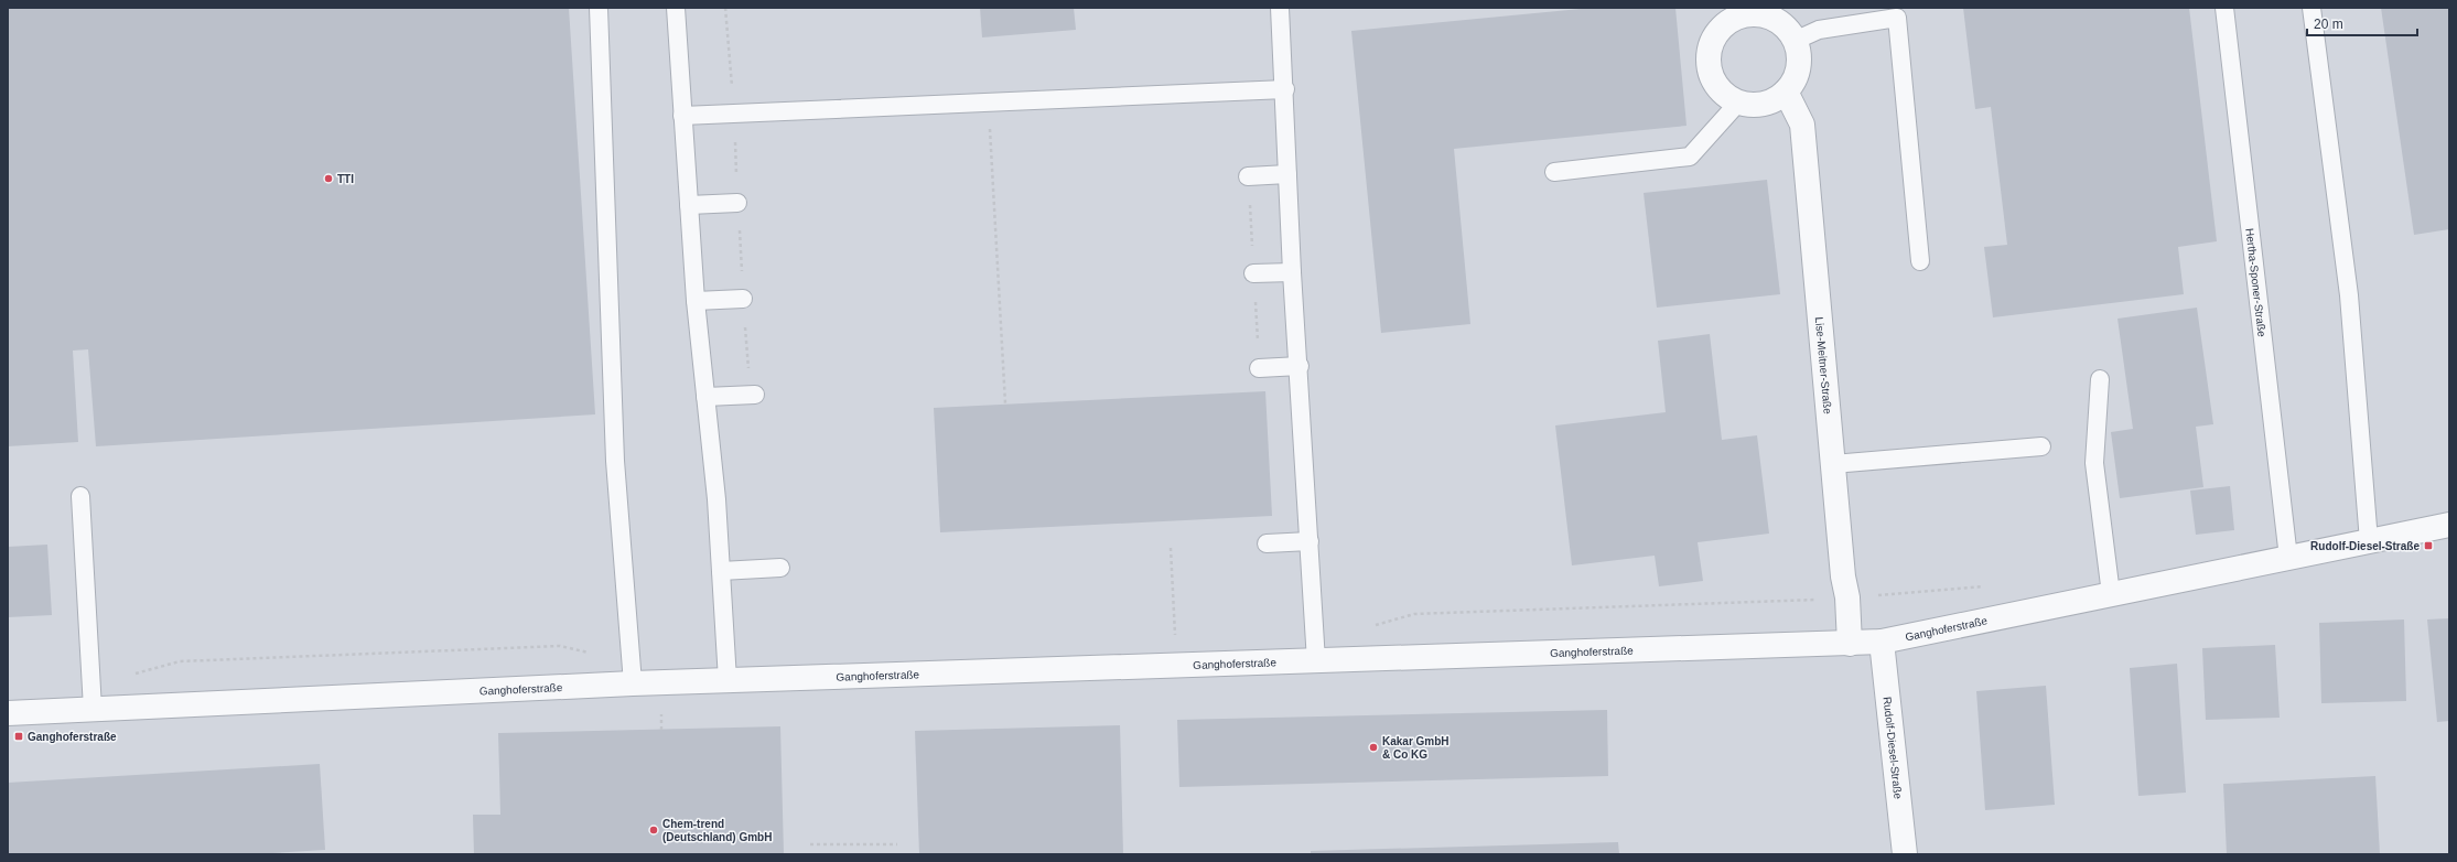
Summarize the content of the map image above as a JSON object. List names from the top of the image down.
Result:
{
  "streets": {
    "street": ["Lise-Meitner-Straße", "Ganghoferstraße", "Rudolf-Diesel-Straße"],
    "lane": ["Hertha-Sponer-Straße"]
  },
  "crossings": [
    ["Hertha-Sponer-Straße", "Ganghoferstraße"],
    ["Lise-Meitner-Straße", "Ganghoferstraße"],
    ["Ganghoferstraße", "Rudolf-Diesel-Straße"]
  ],
  "places": {
    "other": ["TTI", "Kakar GmbH & Co KG", "Chem-trend (Deutschland) GmbH"],
    "transit": ["Rudolf-Diesel-Straße", "Ganghoferstraße"]
  },
  "scale_bar": "20 m"
}
